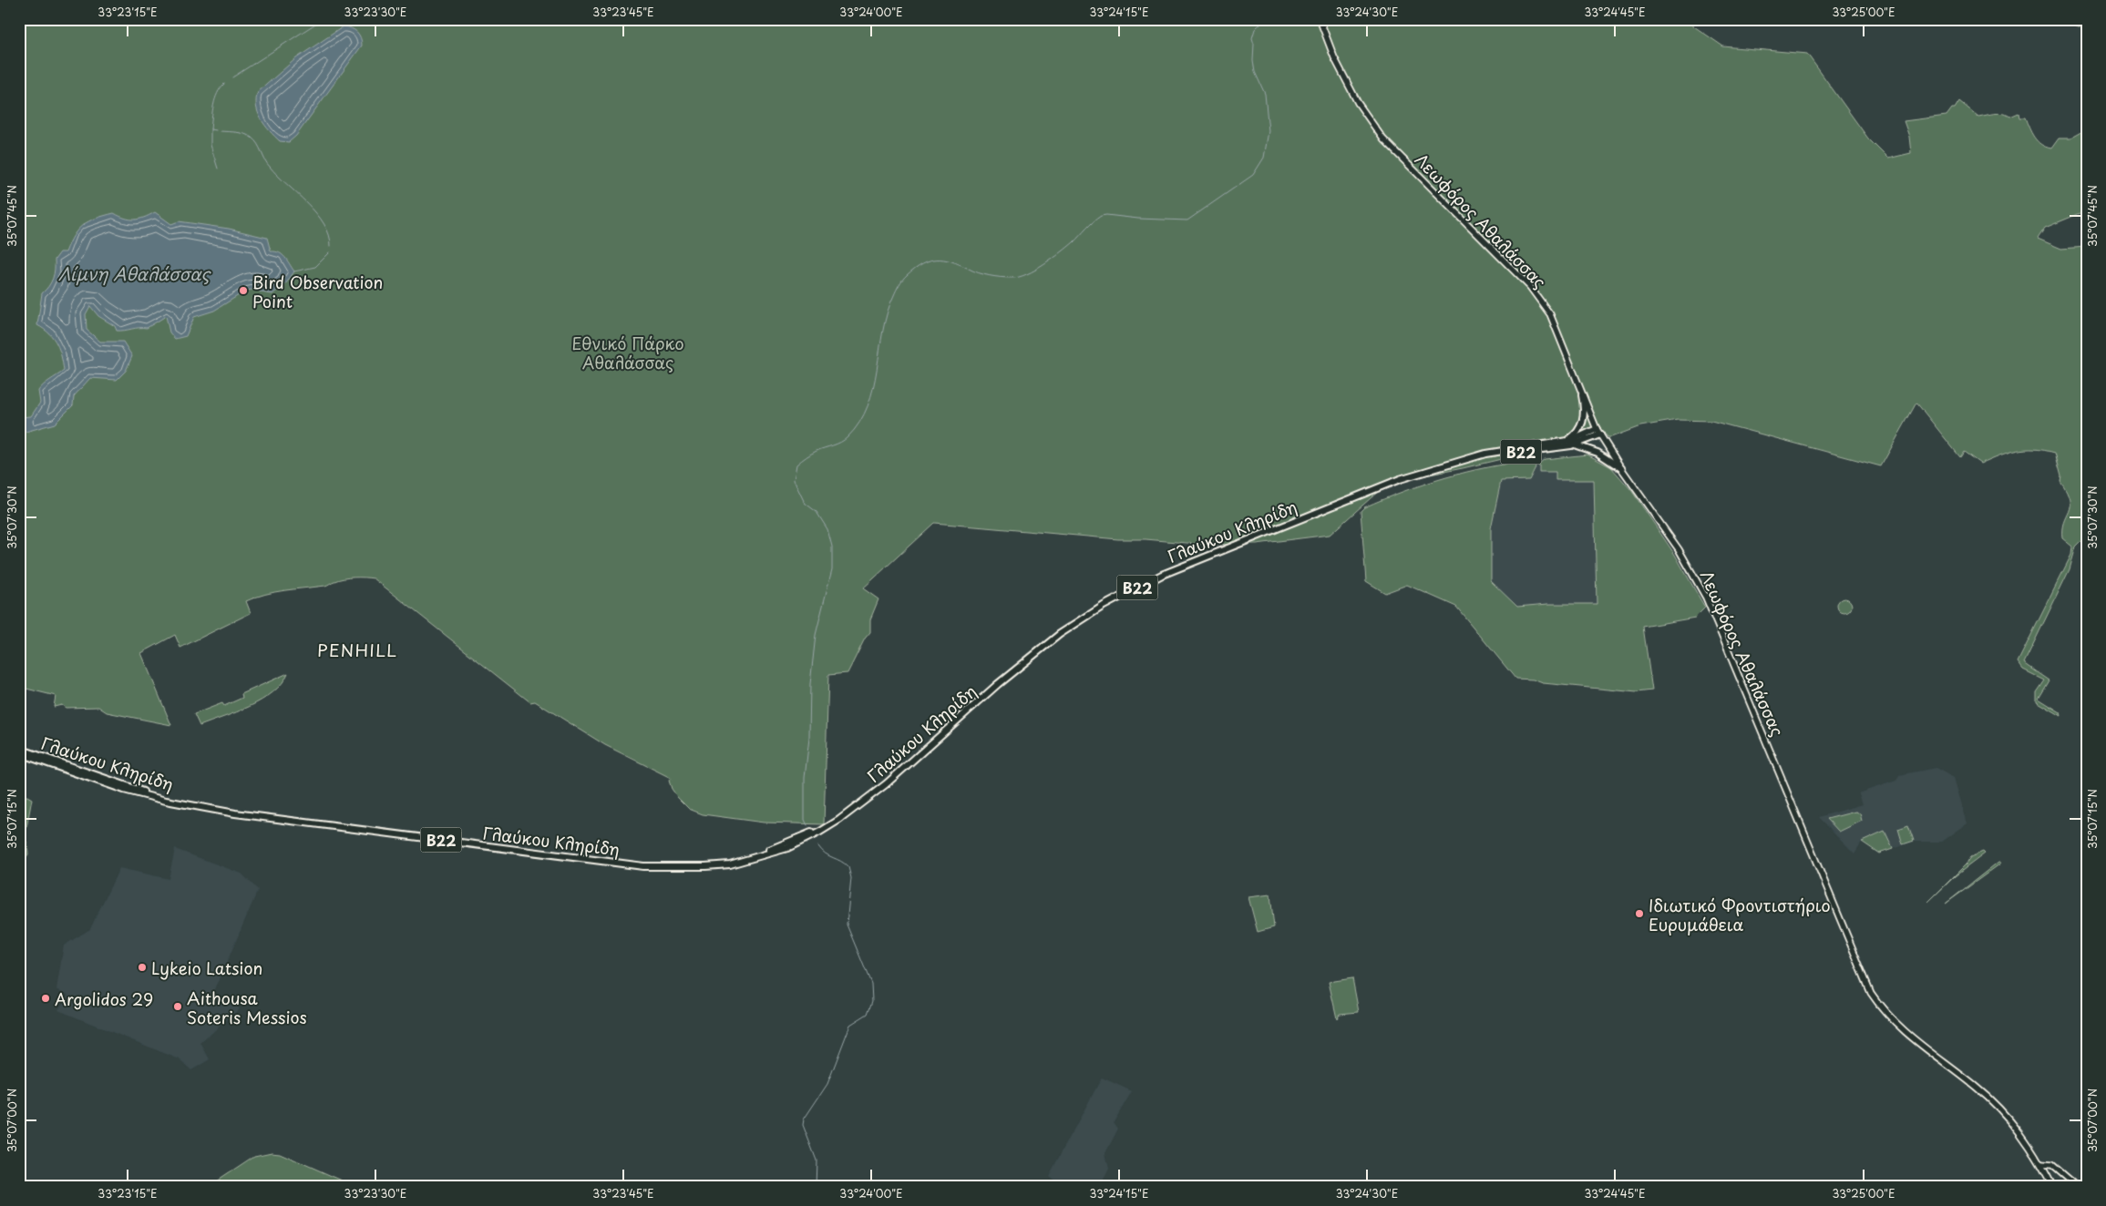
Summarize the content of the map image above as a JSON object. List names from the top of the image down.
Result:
{
  "streets": {
    "main road": ["Λεωφόρος Αθαλάσσας", "B22", "Γλαύκου Κληρίδη"]
  },
  "crossings": [
    ["Λεωφόρος Αθαλάσσας", "Γλαύκου Κληρίδη"]
  ],
  "districts": ["PENHILL"],
  "water": ["Λίμνη Αθαλάσσας"],
  "parks": ["Εθνικό Πάρκο Αθαλάσσας"],
  "places": [
    "Bird Observation Point",
    "Ιδιωτικό Φροντιστήριο Ευρυμάθεια",
    "Lykeio Latsion",
    "Argolidos 29",
    "Aithousa Soteris Messios"
  ],
  "coordinates": [
    "33°23'15\"E",
    "33°23'30\"E",
    "33°23'45\"E",
    "33°24'00\"E",
    "33°24'15\"E",
    "33°24'30\"E",
    "33°24'45\"E",
    "33°25'00\"E",
    "35°07'45\"N",
    "35°07'30\"N",
    "35°07'15\"N",
    "35°07'00\"N"
  ]
}
